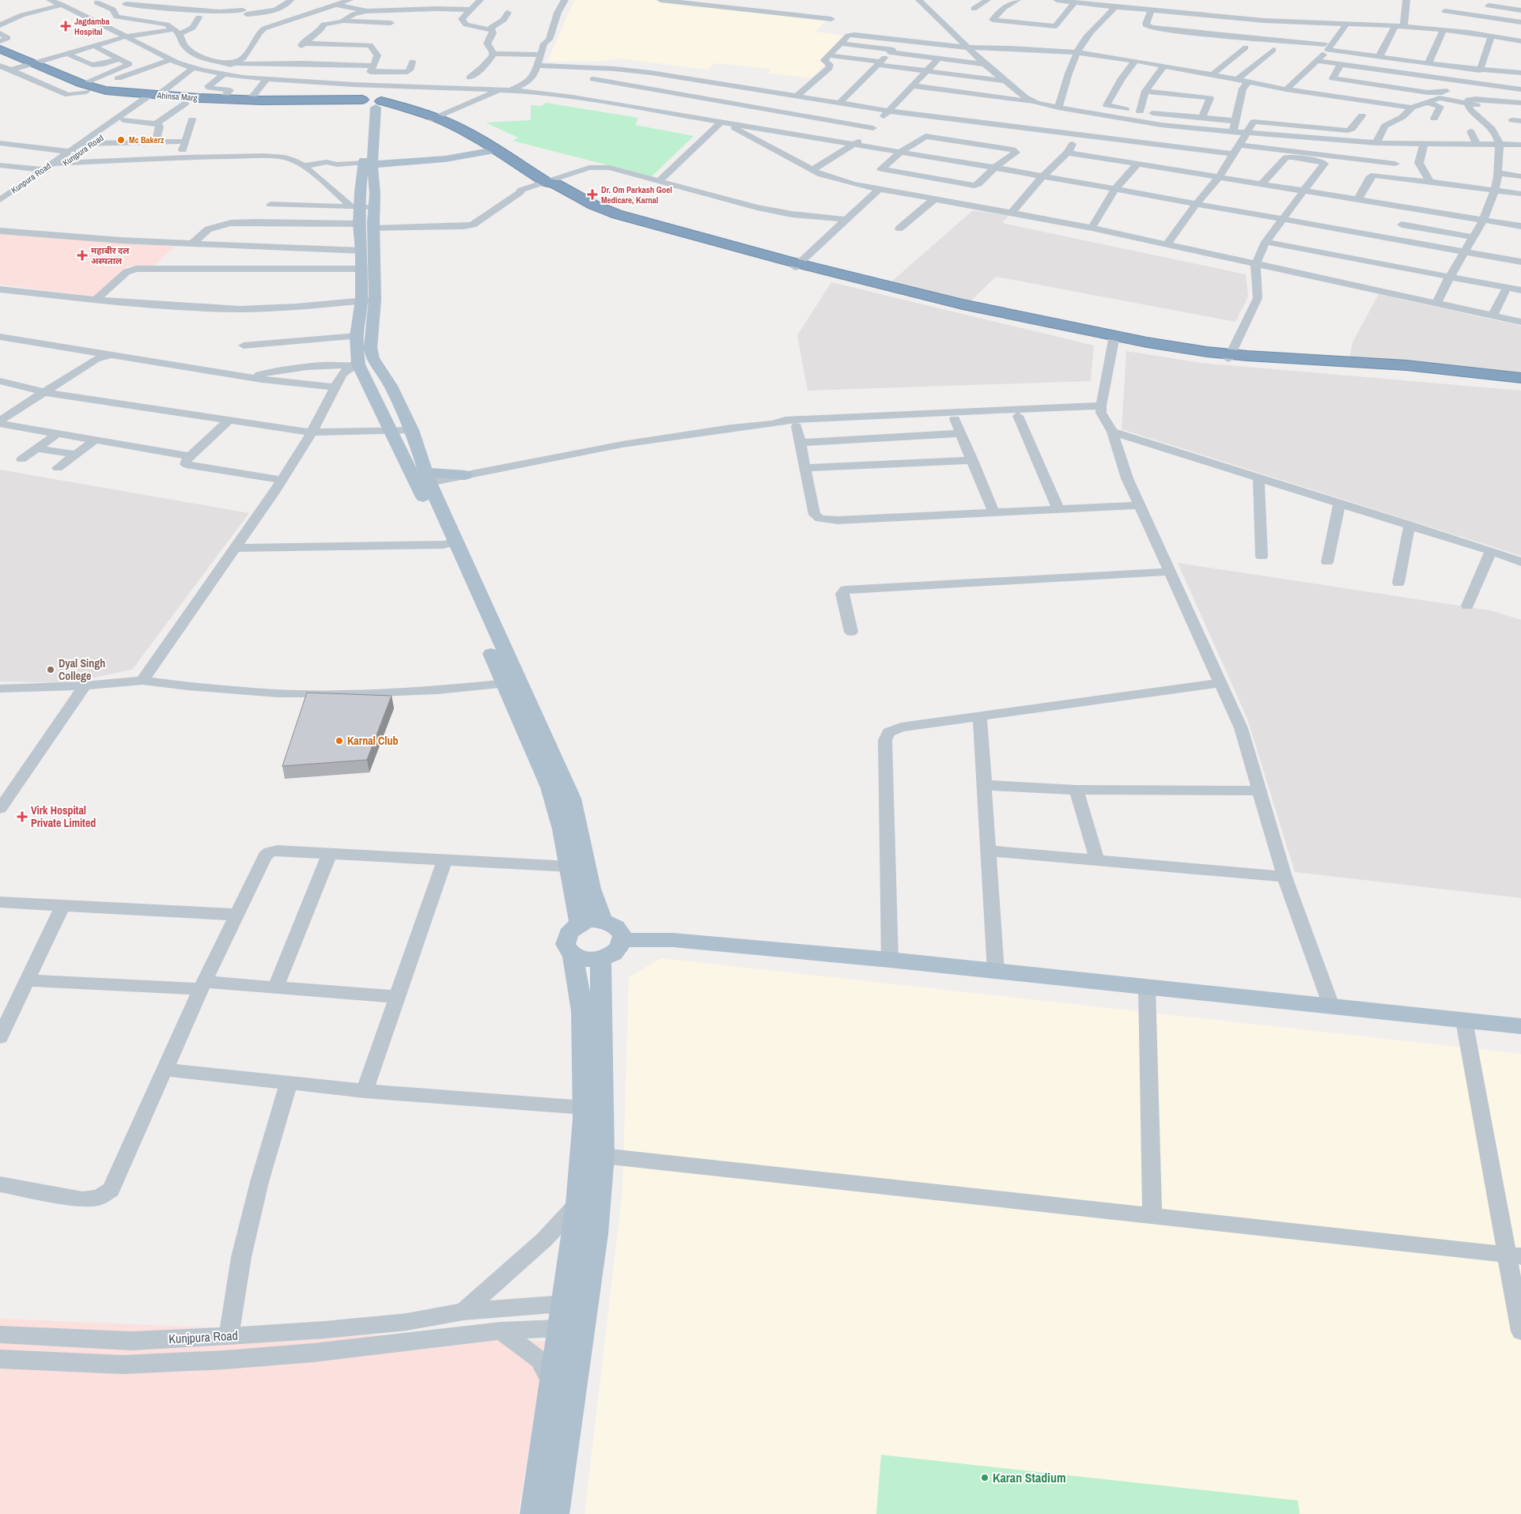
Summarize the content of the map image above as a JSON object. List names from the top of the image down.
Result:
{
  "streets": {
    "highway": ["Ahinsa Marg"],
    "street": ["Kunjpura Road", "Kunpura Road"]
  },
  "crossings": [
    ["Ahinsa Marg", "Kunjpura Road"],
    ["Kunjpura Road", "Kunpura Road"]
  ],
  "places": {
    "health": [
      "Jagdamba Hospital",
      "Dr. Om Parkash Goel Medicare, Karnal",
      "महाबीर दल अस्पताल",
      "Virk Hospital Private Limited"
    ],
    "other": [
      "Mc Bakerz",
      "Dyal Singh College",
      "Karnal Club",
      "Karan Stadium"
    ]
  }
}
